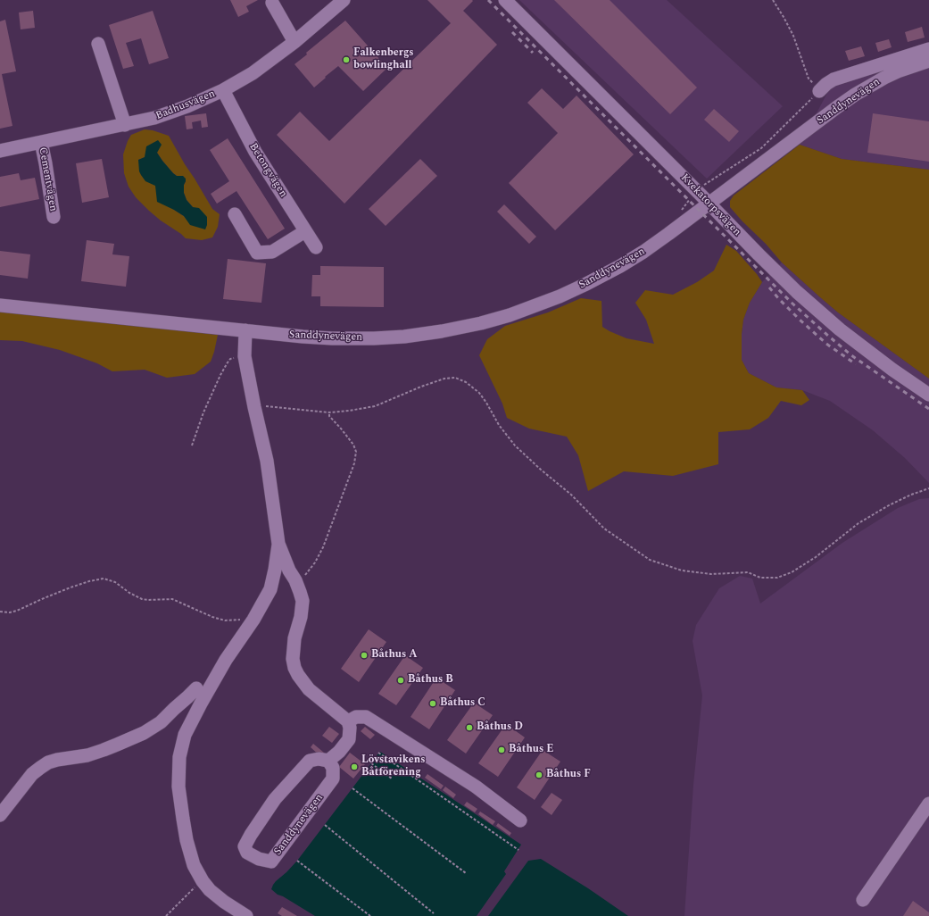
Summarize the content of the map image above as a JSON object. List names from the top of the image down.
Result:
{
  "streets": {
    "street": [
      "Sanddynevägen",
      "Badhusvägen",
      "Betongvägen",
      "Cementvägen",
      "Kvekatorpsvägen"
    ]
  },
  "crossings": [
    ["Sanddynevägen", "Kvekatorpsvägen"],
    ["Badhusvägen", "Betongvägen"],
    ["Badhusvägen", "Cementvägen"]
  ],
  "places": [
    "Falkenbergs bowlinghall",
    "Båthus A",
    "Båthus B",
    "Båthus C",
    "Båthus D",
    "Båthus E",
    "Lövstavikens Båtförening",
    "Båthus F"
  ]
}
